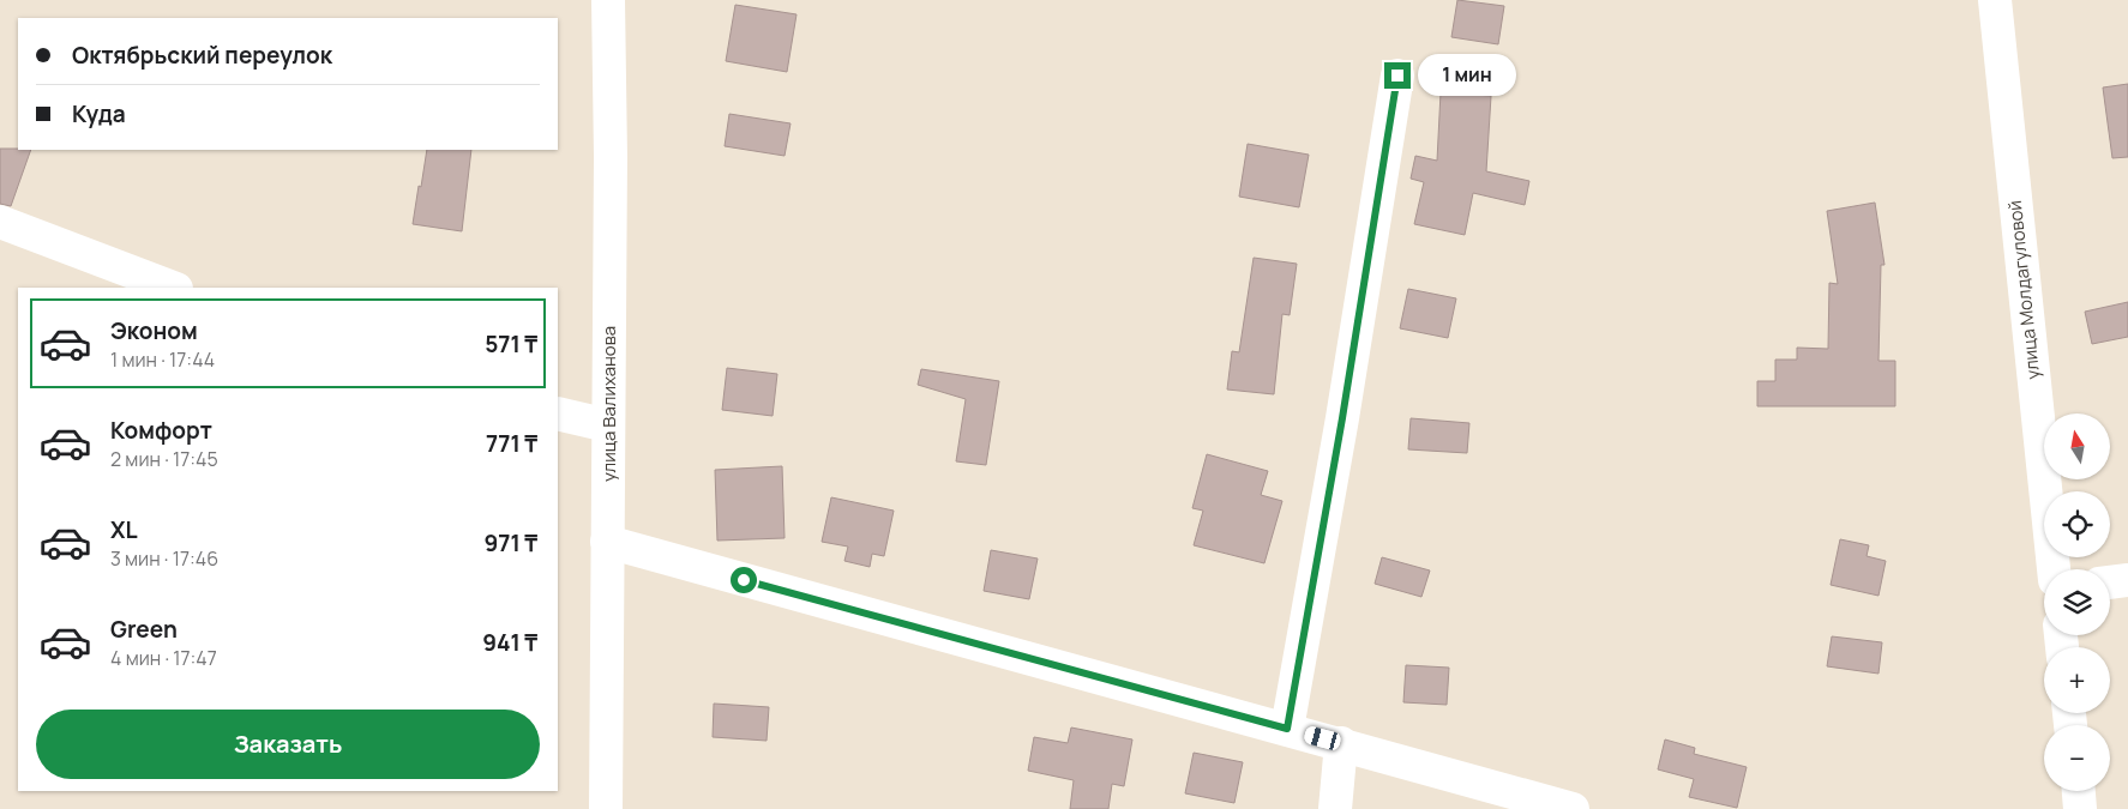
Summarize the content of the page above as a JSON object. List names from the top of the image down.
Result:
{
  "streets": {
    "street": ["улица Молдагуловой", "улица Валиханова"]
  },
  "north": "top",
  "page": {
    "banner": ["Октябрьский переулок", "Куда"],
    "bubble": "1 мин",
    "list": [
      {
        "name": "Эконом",
        "note": "1 мин · 17:44",
        "value": "571 ₸"
      },
      {
        "name": "Комфорт",
        "note": "2 мин · 17:45",
        "value": "771 ₸"
      },
      {
        "name": "XL",
        "note": "3 мин · 17:46",
        "value": "971 ₸"
      },
      {
        "name": "Green",
        "note": "4 мин · 17:47",
        "value": "941 ₸"
      }
    ],
    "map_buttons": ["+", "−"],
    "buttons": "Заказать"
  }
}
